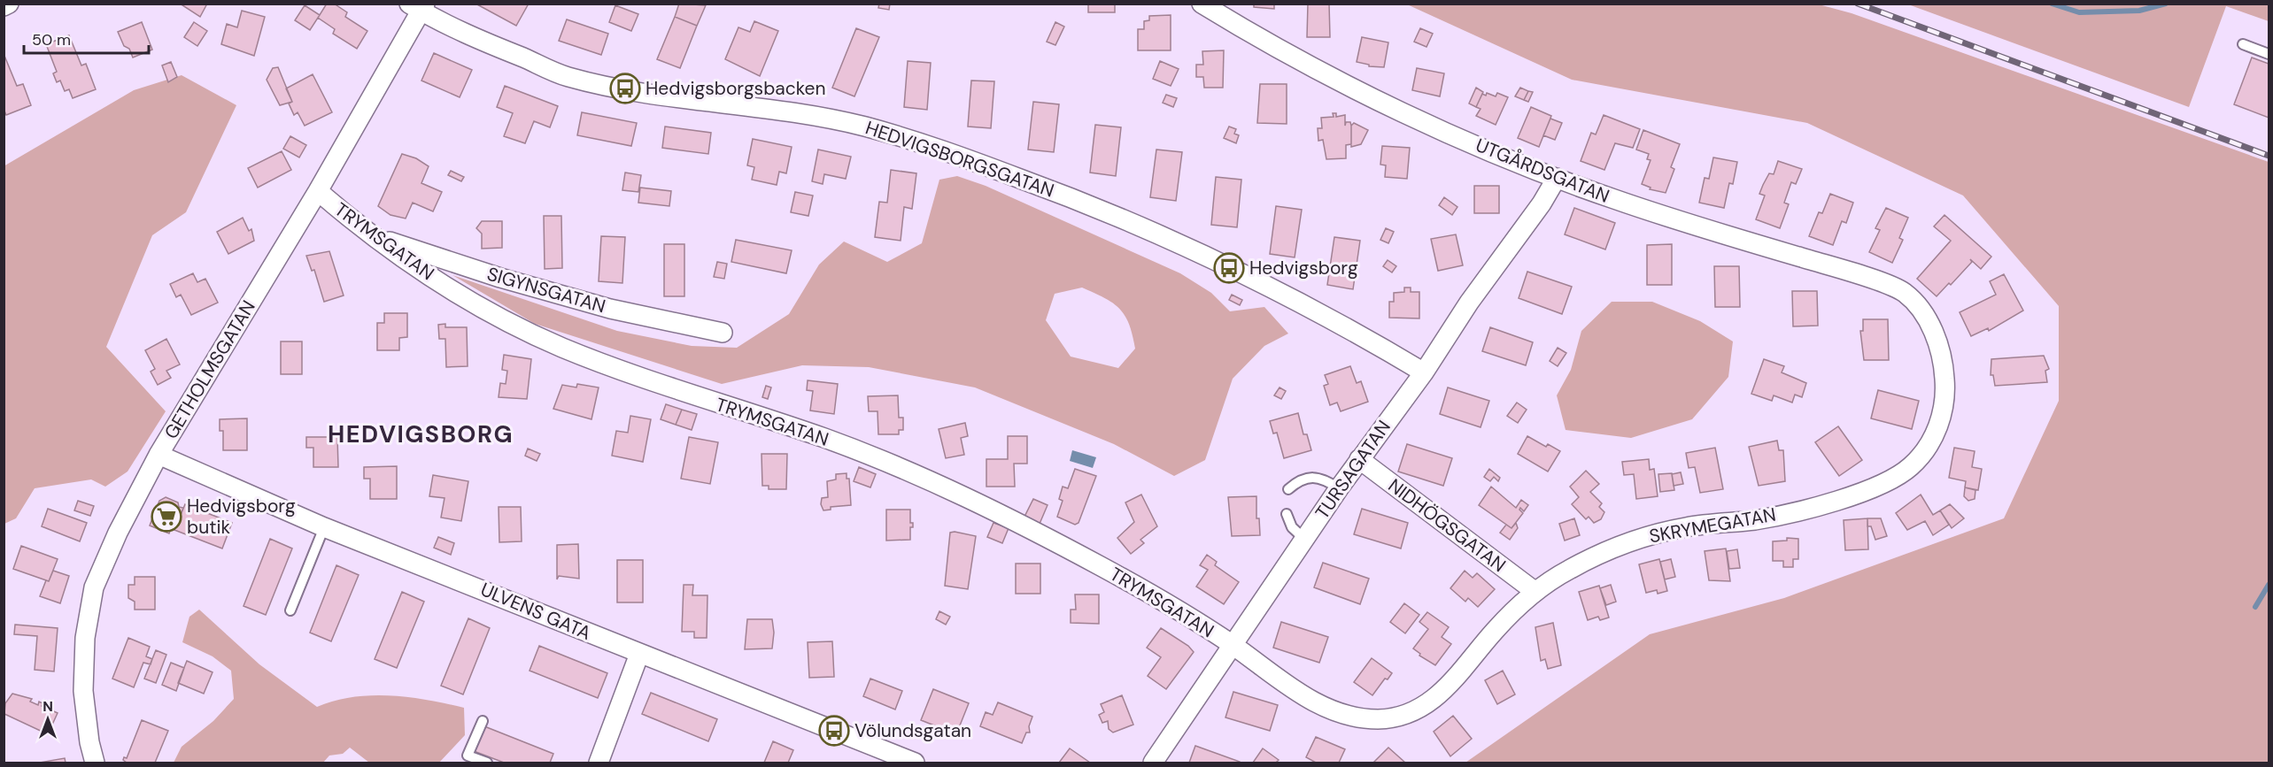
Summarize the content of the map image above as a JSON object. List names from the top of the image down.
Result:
{
  "streets": {
    "street": [
      "HEDVIGSBORGSGATAN",
      "UTGÅRDSGATAN",
      "TRYMSGATAN",
      "SIGYNSGATAN",
      "GETHOLMSGATAN",
      "TURSAGATAN",
      "NIDHÖGSGATAN",
      "SKRYMEGATAN",
      "ULVENS GATA"
    ]
  },
  "crossings": [
    ["HEDVIGSBORGSGATAN", "GETHOLMSGATAN"],
    ["HEDVIGSBORGSGATAN", "TURSAGATAN"],
    ["UTGÅRDSGATAN", "TURSAGATAN"],
    ["UTGÅRDSGATAN", "SKRYMEGATAN"],
    ["TRYMSGATAN", "SIGYNSGATAN"],
    ["TRYMSGATAN", "GETHOLMSGATAN"],
    ["TRYMSGATAN", "TURSAGATAN"],
    ["TRYMSGATAN", "SKRYMEGATAN"],
    ["GETHOLMSGATAN", "ULVENS GATA"],
    ["TURSAGATAN", "NIDHÖGSGATAN"],
    ["TURSAGATAN", "SKRYMEGATAN"],
    ["NIDHÖGSGATAN", "SKRYMEGATAN"]
  ],
  "districts": ["HEDVIGSBORG"],
  "places": {
    "bus stop": ["Hedvigsborgsbacken", "Hedvigsborg", "Völundsgatan"],
    "supermarket": ["Hedvigsborg butik"]
  },
  "scale_bar": "50 m",
  "north": "top"
}
